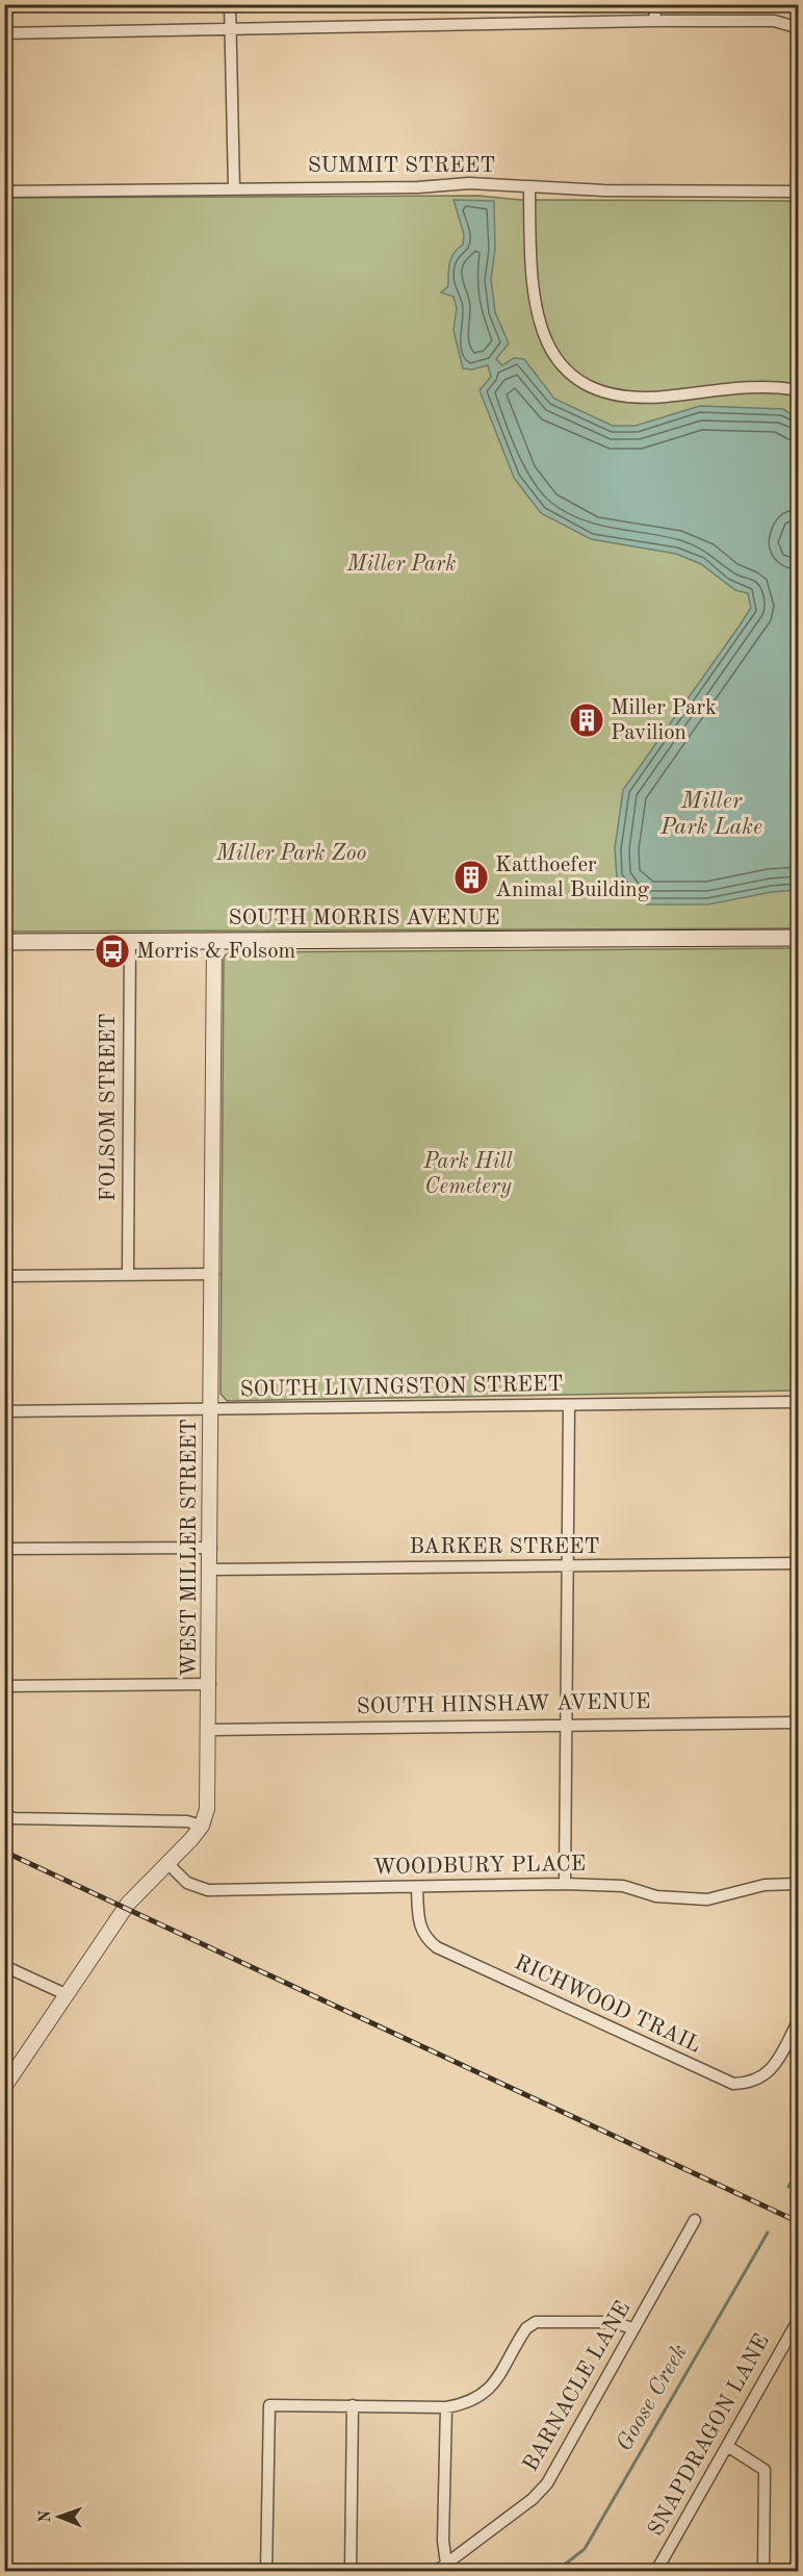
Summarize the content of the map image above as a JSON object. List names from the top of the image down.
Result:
{
  "streets": {
    "main road": ["SOUTH MORRIS AVENUE"],
    "street": [
      "SUMMIT STREET",
      "FOLSOM STREET",
      "SOUTH LIVINGSTON STREET",
      "BARKER STREET",
      "WEST MILLER STREET",
      "SOUTH HINSHAW AVENUE",
      "WOODBURY PLACE",
      "RICHWOOD TRAIL",
      "BARNACLE LANE",
      "SNAPDRAGON LANE"
    ]
  },
  "crossings": [
    ["SOUTH MORRIS AVENUE", "FOLSOM STREET"],
    ["SOUTH MORRIS AVENUE", "WEST MILLER STREET"],
    ["SOUTH LIVINGSTON STREET", "WEST MILLER STREET"],
    ["BARKER STREET", "WEST MILLER STREET"],
    ["WEST MILLER STREET", "SOUTH HINSHAW AVENUE"],
    ["WOODBURY PLACE", "RICHWOOD TRAIL"]
  ],
  "water": ["Miller Park Lake", "Goose Creek"],
  "parks": ["Miller Park", "Miller Park Zoo", "Park Hill Cemetery"],
  "places": {
    "building": ["Miller Park Pavilion", "Katthoefer Animal Building"],
    "bus stop": ["Morris & Folsom"]
  },
  "north": "left"
}
